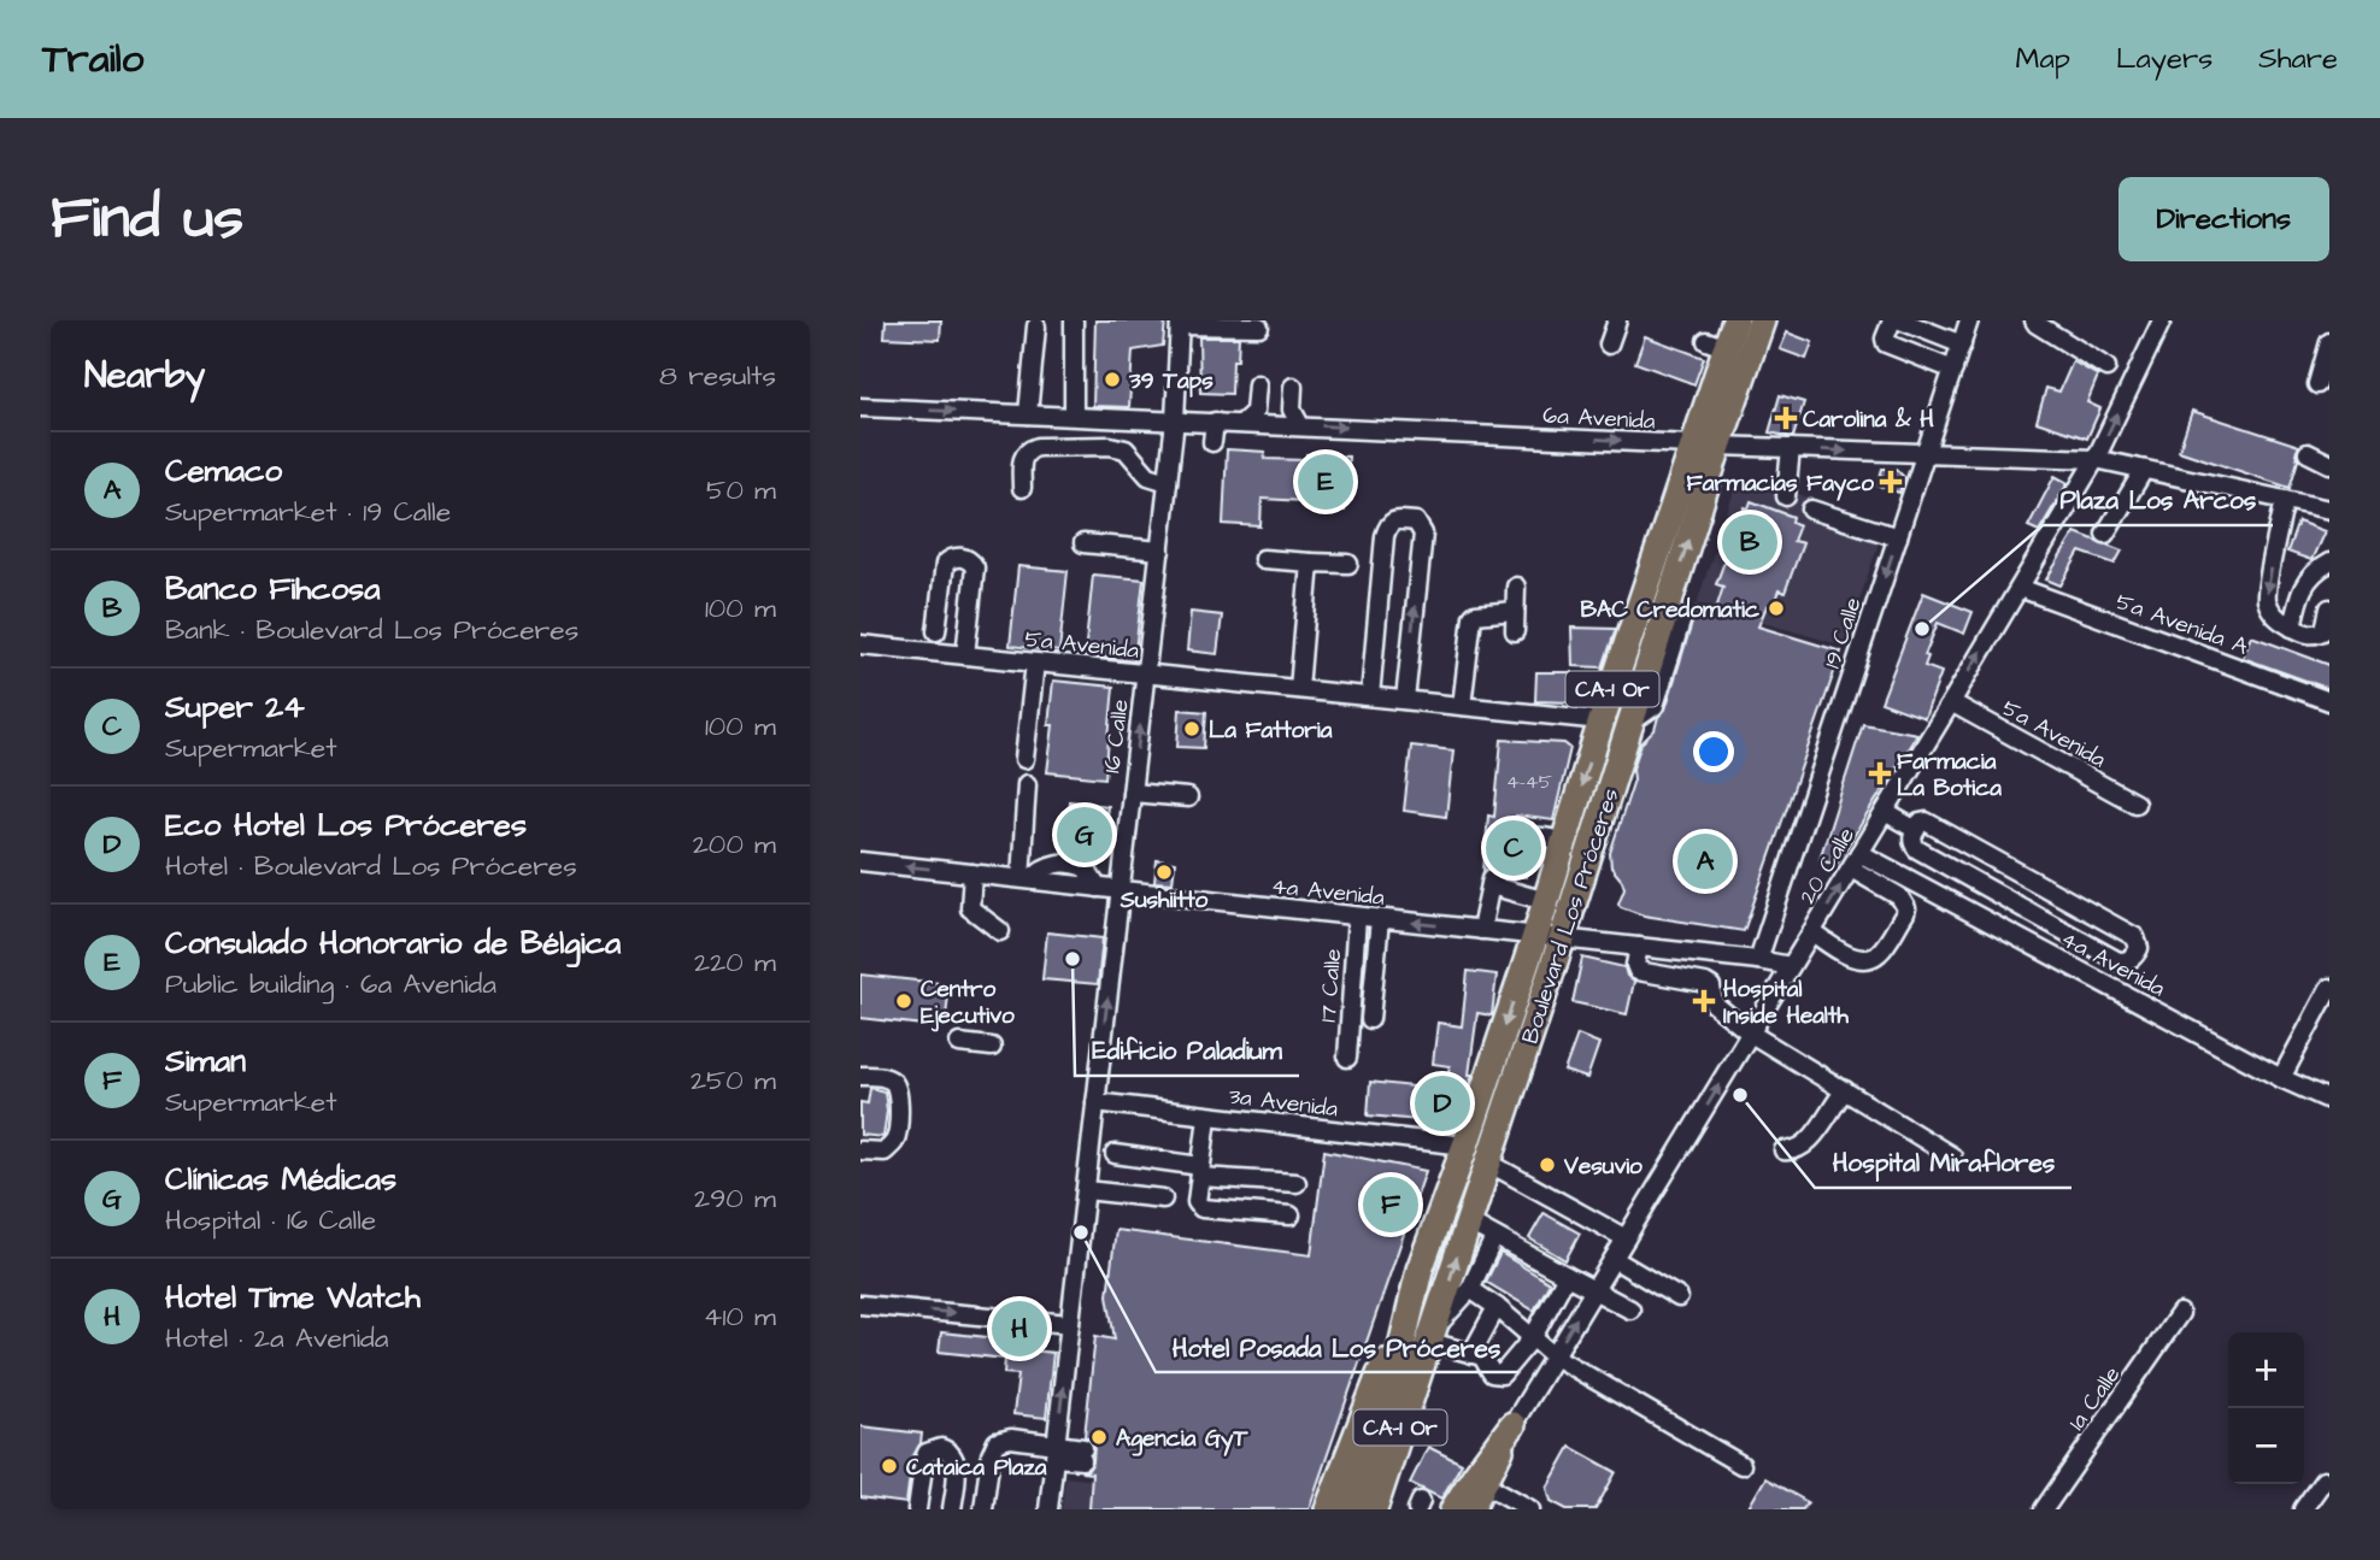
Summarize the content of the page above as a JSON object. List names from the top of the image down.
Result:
{
  "streets": {
    "highway": ["CA-1 Or", "Boulevard Los Próceres"],
    "street": [
      "6a Avenida",
      "5a Avenida A",
      "19 Calle",
      "5a Avenida",
      "16 Calle",
      "20 Calle",
      "4a Avenida",
      "17 Calle",
      "3a Avenida",
      "1a Calle"
    ]
  },
  "crossings": [
    ["6a Avenida", "19 Calle"],
    ["6a Avenida", "16 Calle"],
    ["6a Avenida", "20 Calle"],
    ["6a Avenida", "Boulevard Los Próceres"],
    ["5a Avenida A", "20 Calle"],
    ["19 Calle", "4a Avenida"],
    ["5a Avenida", "16 Calle"],
    ["5a Avenida", "20 Calle"],
    ["5a Avenida", "Boulevard Los Próceres"],
    ["16 Calle", "4a Avenida"],
    ["16 Calle", "3a Avenida"],
    ["20 Calle", "4a Avenida"],
    ["4a Avenida", "Boulevard Los Próceres"],
    ["4a Avenida", "17 Calle"],
    ["Boulevard Los Próceres", "3a Avenida"]
  ],
  "one_way": ["6a Avenida", "19 Calle", "16 Calle"],
  "places": {
    "other": [
      "39 Taps",
      "BAC Credomatic",
      "Plaza Los Arcos",
      "La Fattoria",
      "Sushiitto",
      "Edificio Paladium",
      "Centro Ejecutivo",
      "Hospital Miraflores",
      "Vesuvio",
      "Hotel Posada Los Próceres",
      "Agencia GyT",
      "Cataica Plaza"
    ],
    "health": [
      "Carolina & H",
      "Farmacias Fayco",
      "Farmacia La Botica",
      "Hospital Inside Health"
    ]
  },
  "house_numbers": ["4-45"],
  "page": {
    "header": "Trailo",
    "nav": ["Map", "Layers", "Share"],
    "buttons": "Directions",
    "title": "Find us",
    "heading": ["Nearby", "8 results"],
    "list": [
      {
        "mark": "A",
        "name": "Cemaco",
        "note": "Supermarket · 19 Calle",
        "value": "50 m"
      },
      {
        "mark": "B",
        "name": "Banco Fihcosa",
        "note": "Bank · Boulevard Los Próceres",
        "value": "100 m"
      },
      {
        "mark": "C",
        "name": "Super 24",
        "note": "Supermarket",
        "value": "100 m"
      },
      {
        "mark": "D",
        "name": "Eco Hotel Los Próceres",
        "note": "Hotel · Boulevard Los Próceres",
        "value": "200 m"
      },
      {
        "mark": "E",
        "name": "Consulado Honorario de Bélgica",
        "note": "Public building · 6a Avenida",
        "value": "220 m"
      },
      {
        "mark": "F",
        "name": "Siman",
        "note": "Supermarket",
        "value": "250 m"
      },
      {
        "mark": "G",
        "name": "Clínicas Médicas",
        "note": "Hospital · 16 Calle",
        "value": "290 m"
      },
      {
        "mark": "H",
        "name": "Hotel Time Watch",
        "note": "Hotel · 2a Avenida",
        "value": "410 m"
      }
    ],
    "pins": [
      "E",
      "B",
      "G",
      "C",
      "A",
      "D",
      "F",
      "H"
    ],
    "map_buttons": ["+", "−"]
  }
}
